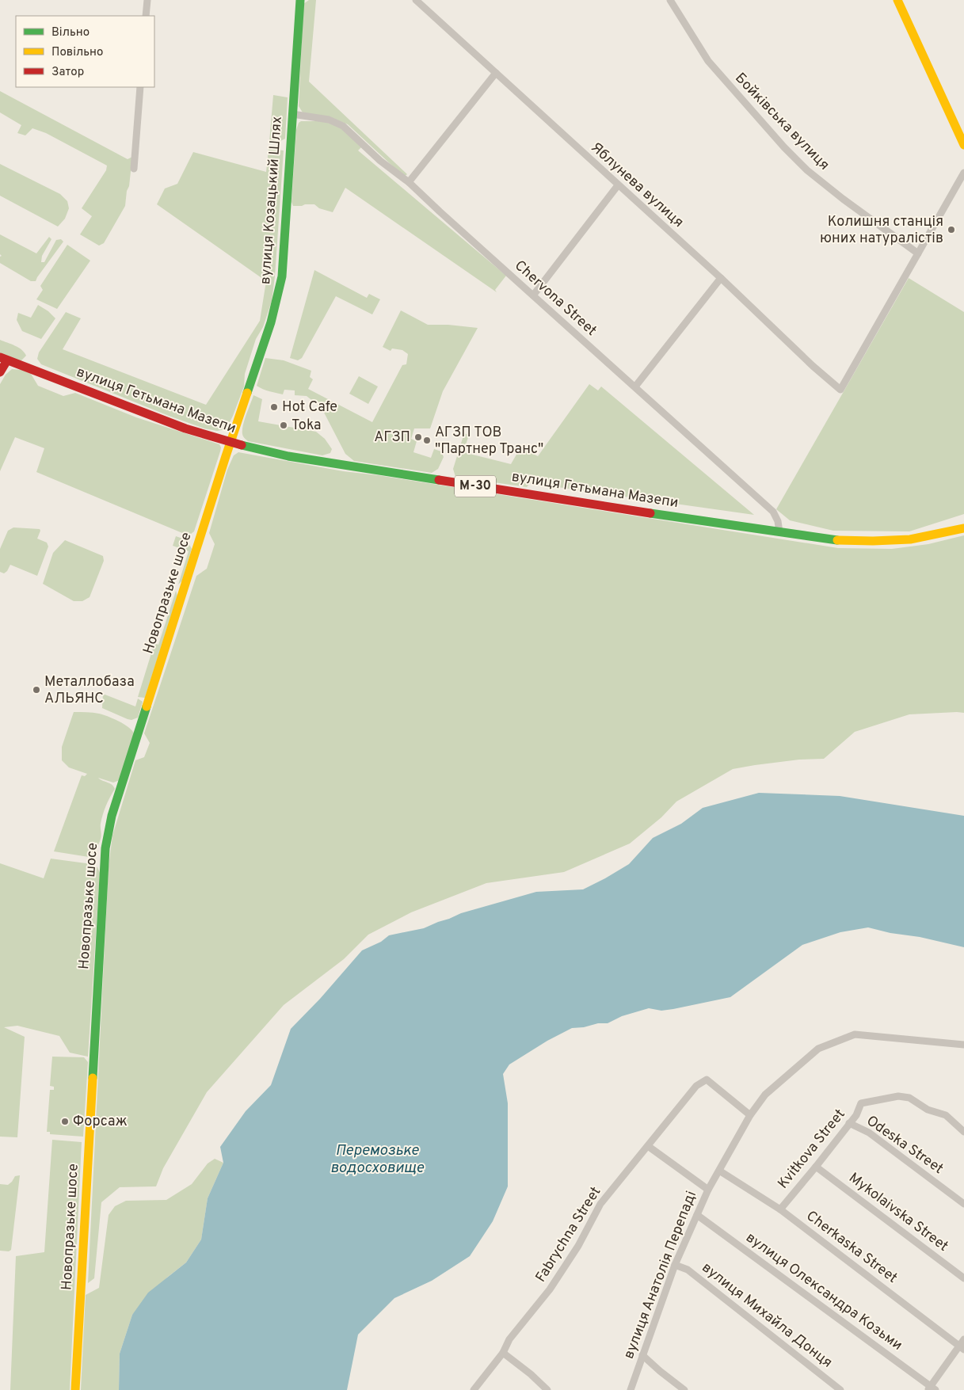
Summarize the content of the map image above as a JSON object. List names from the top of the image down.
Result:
{
  "streets": {
    "main road": [
      "вулиця Козацький Шлях",
      "вулиця Гетьмана Мазепи",
      "М-30",
      "Новопразьке шосе"
    ],
    "street": [
      "Бойківська вулиця",
      "Яблунева вулиця",
      "Chervona Street",
      "Odeska Street",
      "Kvitkova Street",
      "Mykolaivska Street",
      "Fabrychna Street",
      "Cherkaska Street",
      "вулиця Анатолія Перепаді",
      "вулиця Олександра Козьми",
      "вулиця Михайла Донця"
    ]
  },
  "crossings": [
    ["Бойківська вулиця", "Яблунева вулиця"],
    ["вулиця Козацький Шлях", "Chervona Street"],
    ["вулиця Козацький Шлях", "вулиця Гетьмана Мазепи"],
    ["вулиця Козацький Шлях", "Новопразьке шосе"],
    ["Chervona Street", "вулиця Гетьмана Мазепи"],
    ["вулиця Гетьмана Мазепи", "Новопразьке шосе"],
    ["Odeska Street", "Kvitkova Street"],
    ["Kvitkova Street", "Mykolaivska Street"],
    ["Kvitkova Street", "Cherkaska Street"],
    ["Fabrychna Street", "вулиця Анатолія Перепаді"],
    ["Cherkaska Street", "вулиця Анатолія Перепаді"],
    ["вулиця Анатолія Перепаді", "вулиця Олександра Козьми"],
    ["вулиця Анатолія Перепаді", "вулиця Михайла Донця"]
  ],
  "water": ["Перемозьке водосховище"],
  "places": [
    "Колишня станція юних натуралістів",
    "Hot Cafe",
    "Toka",
    "АГЗП",
    "АГЗП ТОВ \"Партнер Транс\"",
    "Металлобаза АЛЬЯНС",
    "Форсаж"
  ],
  "legend": ["Вільно", "Повільно", "Затор"]
}
